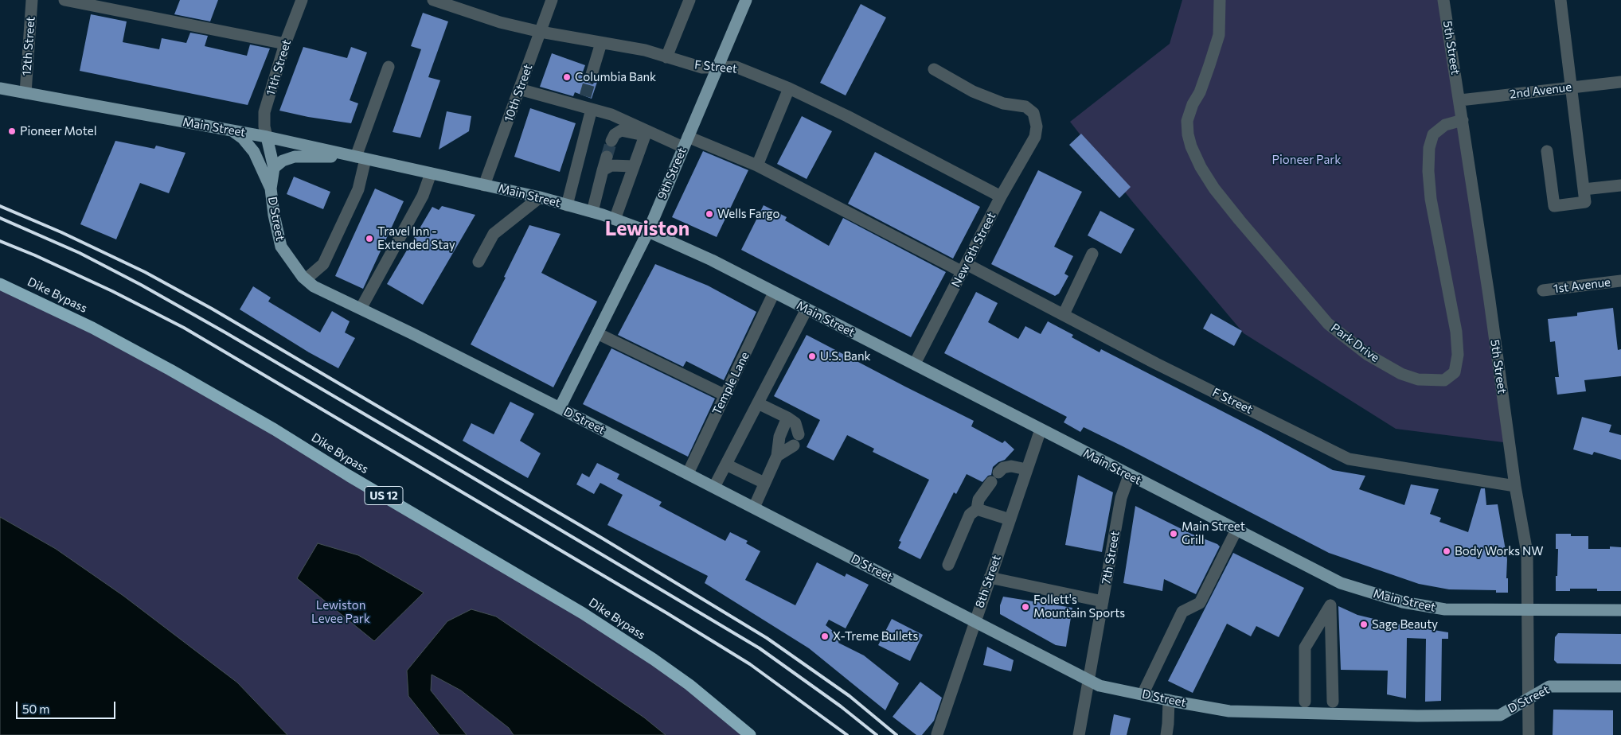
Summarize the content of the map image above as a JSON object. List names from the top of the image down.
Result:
{
  "streets": {
    "highway": ["Dike Bypass", "US 12"],
    "main road": ["Main Street", "9th Street", "D Street"],
    "street": [
      "12th Street",
      "5th Street",
      "F Street",
      "11th Street",
      "2nd Avenue",
      "10th Street",
      "New 6th Street",
      "1st Avenue",
      "Park Drive",
      "Temple Lane",
      "7th Street",
      "8th Street"
    ]
  },
  "crossings": [
    ["12th Street", "Main Street"],
    ["5th Street", "F Street"],
    ["5th Street", "2nd Avenue"],
    ["5th Street", "Main Street"],
    ["5th Street", "D Street"],
    ["5th Street", "Park Drive"],
    ["F Street", "10th Street"],
    ["F Street", "9th Street"],
    ["F Street", "New 6th Street"],
    ["11th Street", "Main Street"],
    ["11th Street", "D Street"],
    ["10th Street", "Main Street"],
    ["Main Street", "9th Street"],
    ["Main Street", "D Street"],
    ["Main Street", "New 6th Street"],
    ["Main Street", "Temple Lane"],
    ["Main Street", "7th Street"],
    ["Main Street", "8th Street"],
    ["9th Street", "D Street"],
    ["D Street", "Temple Lane"],
    ["D Street", "7th Street"],
    ["D Street", "8th Street"]
  ],
  "districts": ["Lewiston"],
  "parks": ["Pioneer Park", "Lewiston Levee Park"],
  "places": [
    "Columbia Bank",
    "Pioneer Motel",
    "Wells Fargo",
    "Travel Inn - Extended Stay",
    "U.S. Bank",
    "Main Street Grill",
    "Body Works NW",
    "Follett's Mountain Sports",
    "Sage Beauty",
    "X-Treme Bullets"
  ],
  "scale_bar": "50 m"
}
